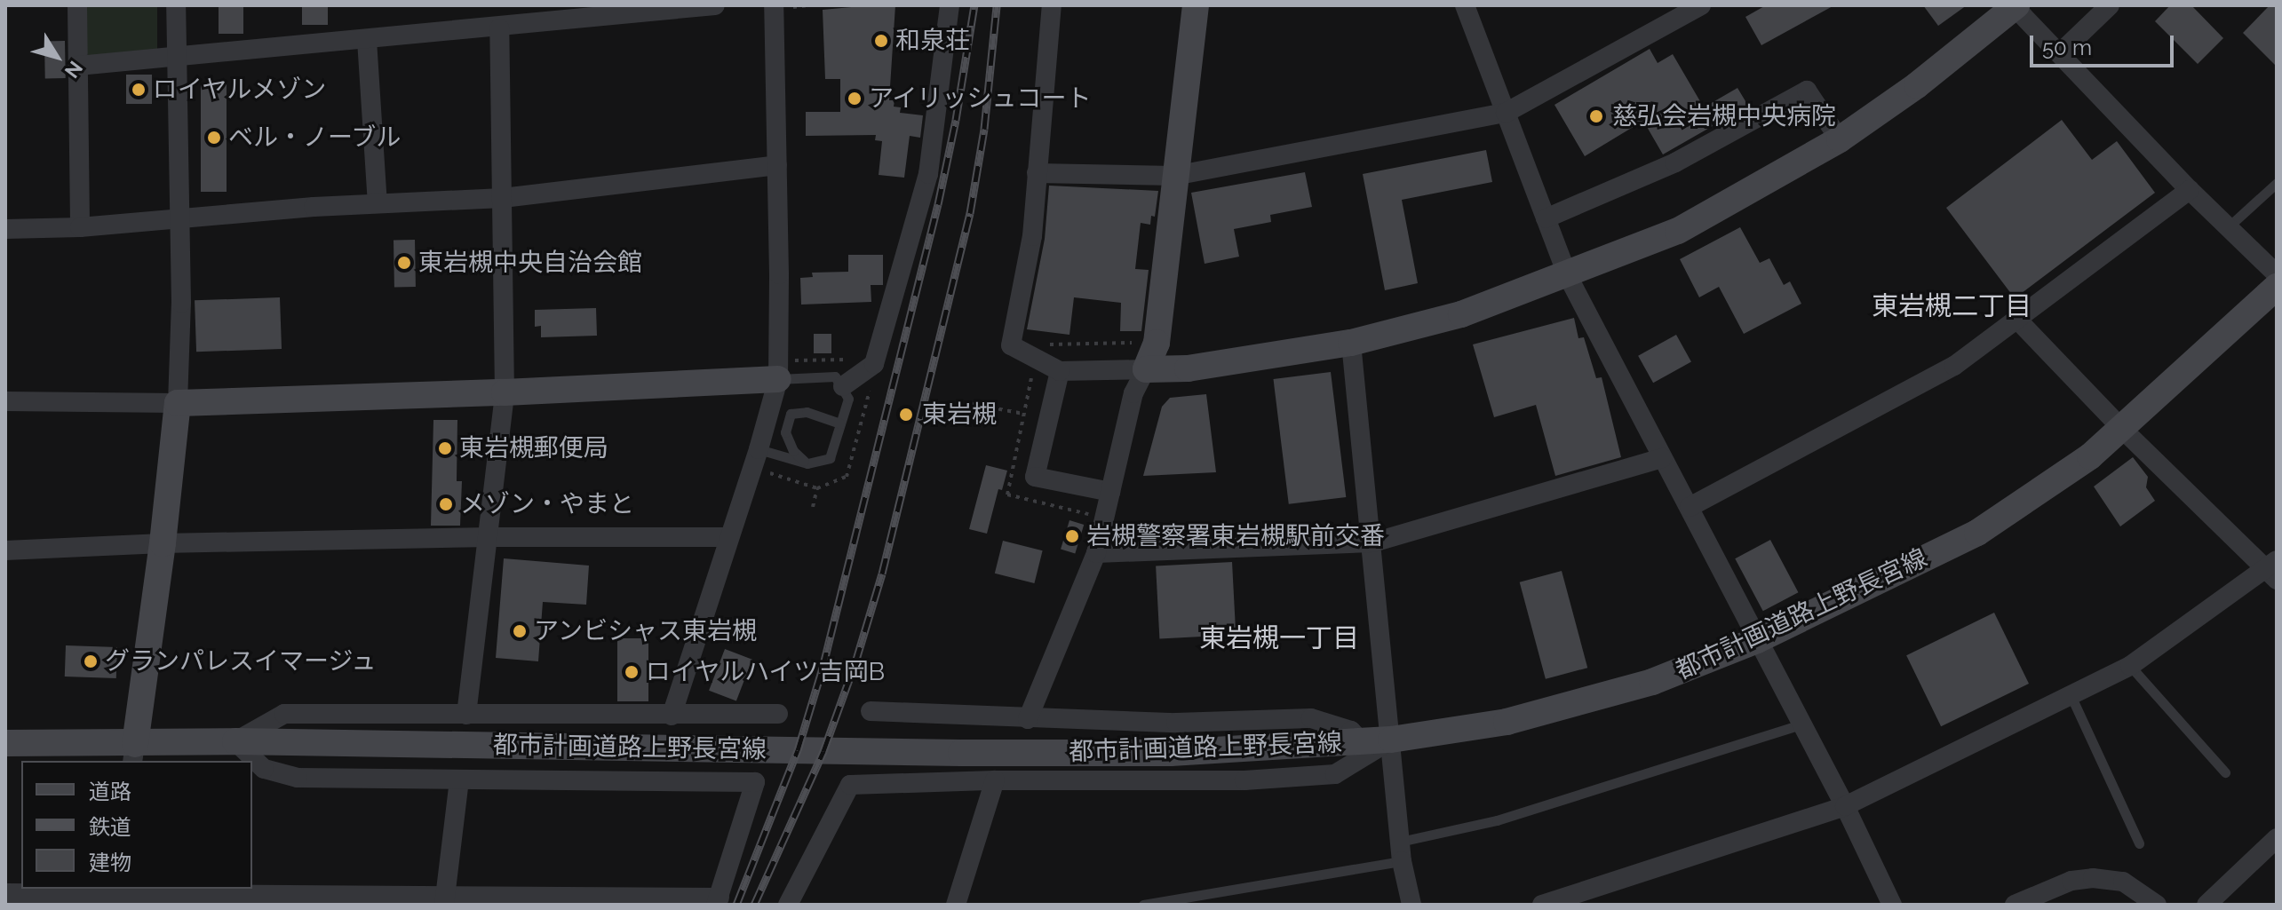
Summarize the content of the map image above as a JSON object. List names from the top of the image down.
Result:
{
  "streets": {
    "street": ["都市計画道路上野長宮線"]
  },
  "districts": ["東岩槻二丁目", "東岩槻一丁目"],
  "places": [
    "和泉荘",
    "ロイヤルメゾン",
    "アイリッシュコート",
    "慈弘会岩槻中央病院",
    "ベル・ノーブル",
    "東岩槻中央自治会館",
    "東岩槻",
    "東岩槻郵便局",
    "メゾン・やまと",
    "岩槻警察署東岩槻駅前交番",
    "アンビシャス東岩槻",
    "グランパレスイマージュ",
    "ロイヤルハイツ吉岡B"
  ],
  "legend": ["道路", "鉄道", "建物"],
  "scale_bar": "50 m",
  "north": "bottom right"
}
